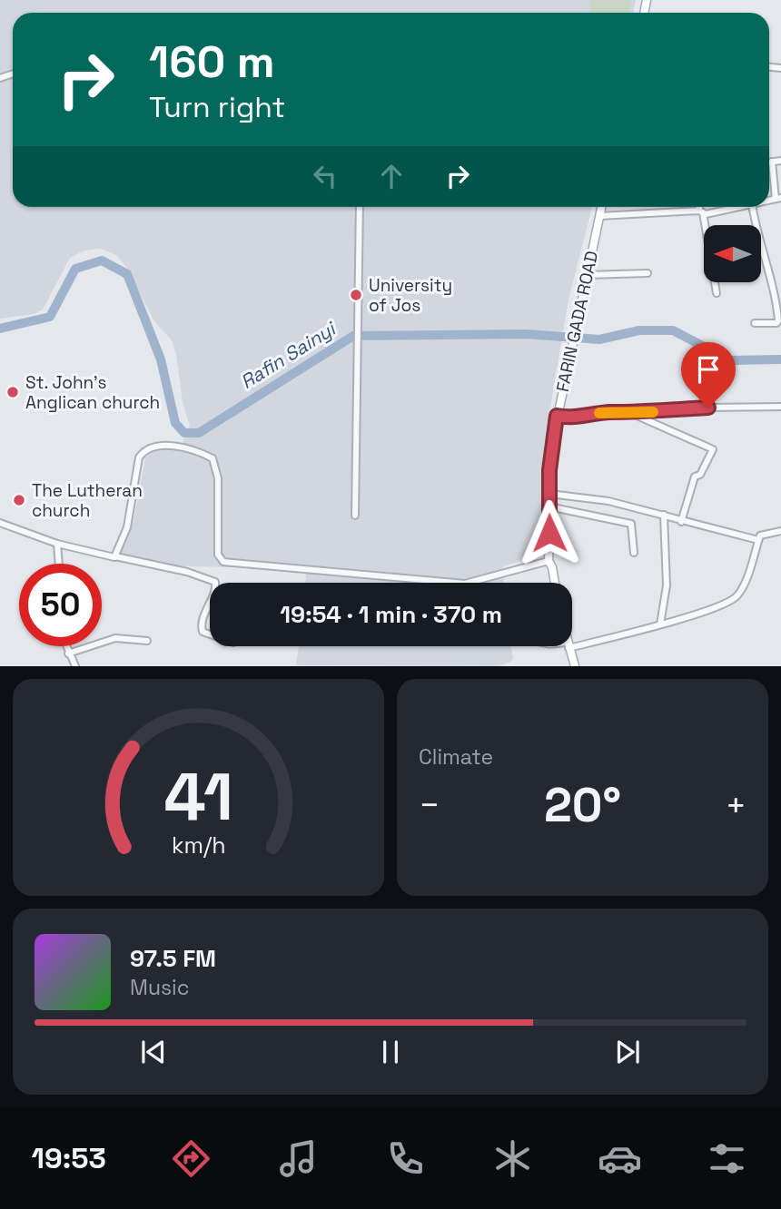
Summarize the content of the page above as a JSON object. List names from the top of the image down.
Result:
{
  "streets": {
    "main road": ["FARIN GADA ROAD"]
  },
  "water": ["Rafin Sainyi"],
  "places": ["University of Jos", "St. John's Anglican church", "The Lutheran church"],
  "north": "left",
  "page": {
    "turn": ["160 m", "Turn right"],
    "limit": "50",
    "trip": "19:54 · 1 min · 370 m",
    "tile": "Climate",
    "heat": ["−", "20°", "+"],
    "song": ["97.5 FM", "Music"],
    "tabs": "19:53",
    "gauge": ["41", "km/h"]
  }
}
